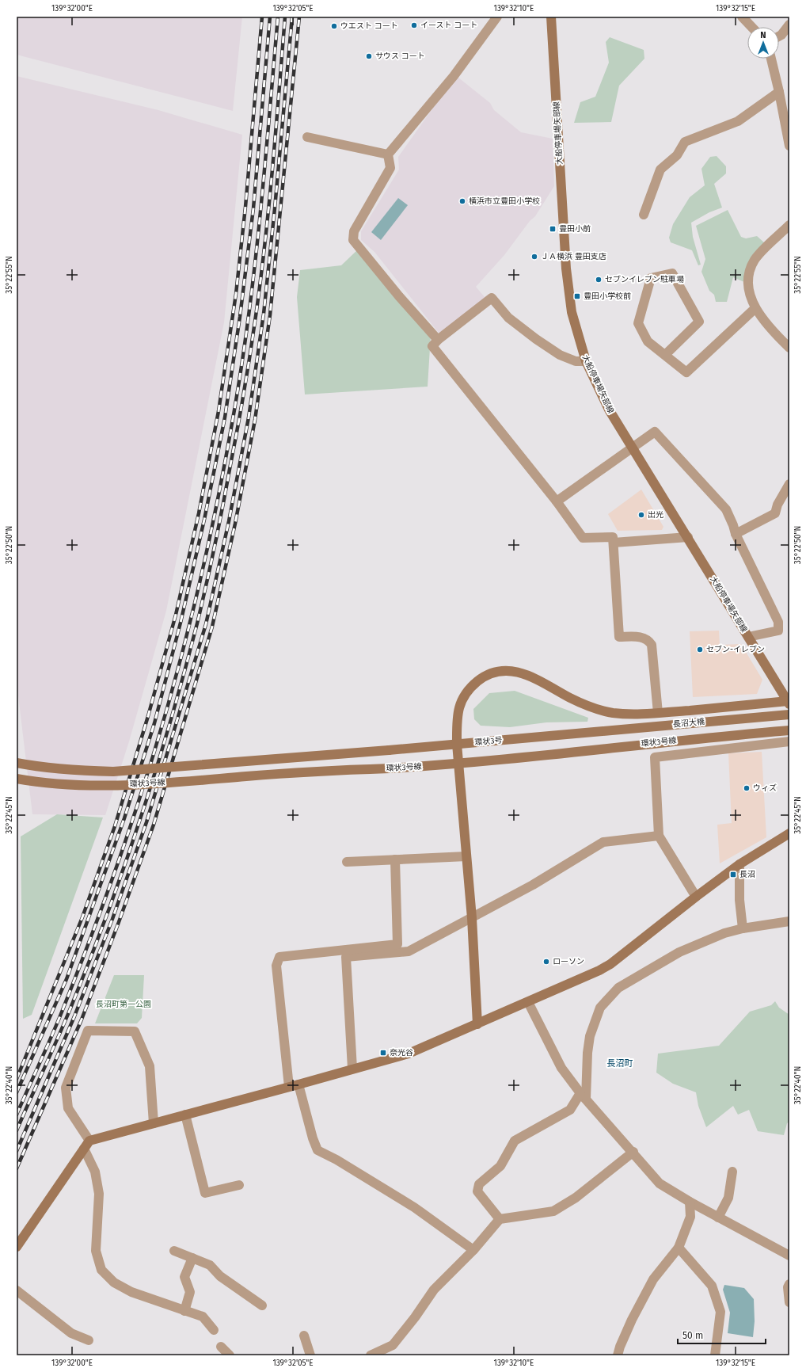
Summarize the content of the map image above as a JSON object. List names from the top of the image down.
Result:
{
  "streets": {
    "street": [
      "大船停車場矢部線",
      "長沼大橋",
      "環状3号",
      "環状3号線"
    ]
  },
  "crossings": [
    ["長沼大橋", "環状3号"],
    ["環状3号", "環状3号線"]
  ],
  "districts": ["長沼町"],
  "parks": ["長沼町第一公園"],
  "places": {
    "other": [
      "イースト コート",
      "ウエスト コート",
      "サウス コート",
      "横浜市立豊田小学校",
      "ＪＡ横浜 豊田支店",
      "セブンイレブン駐車場",
      "出光",
      "セブン-イレブン",
      "ウィズ",
      "ローソン"
    ],
    "transit": [
      "豊田小前",
      "豊田小学校前",
      "長沼",
      "奈光谷"
    ]
  },
  "scale_bar": "50 m",
  "north": "top",
  "coordinates": [
    "139°32'00\"E",
    "139°32'05\"E",
    "139°32'10\"E",
    "139°32'15\"E",
    "35°22'55\"N",
    "35°22'50\"N",
    "35°22'45\"N",
    "35°22'40\"N"
  ]
}
